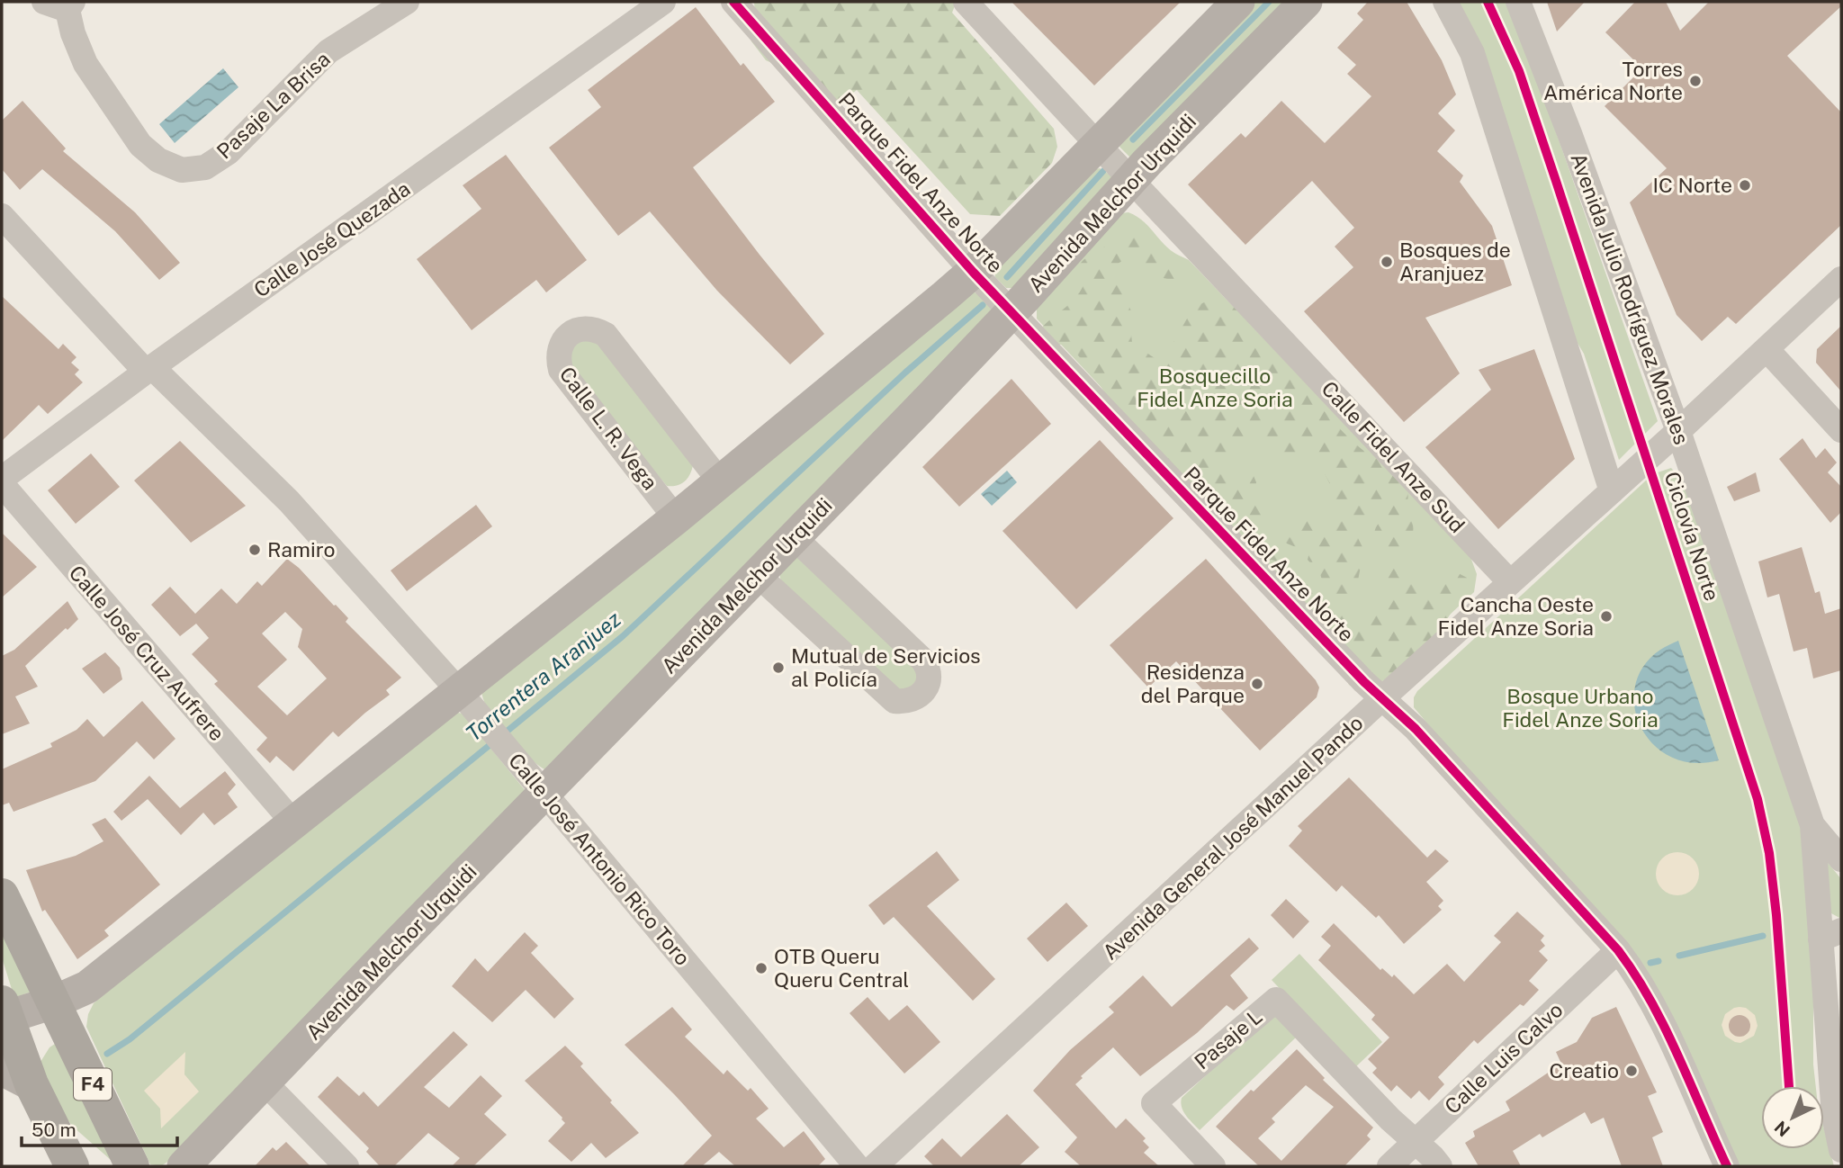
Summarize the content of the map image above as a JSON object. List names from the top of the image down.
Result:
{
  "streets": {
    "highway": ["F4"],
    "main road": ["Avenida Melchor Urquidi"],
    "street": [
      "Pasaje La Brisa",
      "Parque Fidel Anze Norte",
      "Calle José Quezada",
      "Avenida Julio Rodríguez Morales",
      "Calle L. R. Vega",
      "Calle Fidel Anze Sud",
      "Calle José Cruz Aufrere",
      "Avenida General José Manuel Pando",
      "Calle José Antonio Rico Toro",
      "Pasaje L",
      "Calle Luis Calvo"
    ],
    "cycle path": ["Ciclovía Norte"]
  },
  "crossings": [
    ["Parque Fidel Anze Norte", "Avenida Melchor Urquidi"],
    ["Parque Fidel Anze Norte", "Avenida General José Manuel Pando"],
    ["Parque Fidel Anze Norte", "Calle Luis Calvo"],
    ["Avenida Melchor Urquidi", "Calle Fidel Anze Sud"],
    ["Avenida Melchor Urquidi", "Calle José Antonio Rico Toro"],
    ["Calle José Quezada", "Calle José Antonio Rico Toro"],
    ["Avenida Julio Rodríguez Morales", "Avenida General José Manuel Pando"],
    ["Calle Fidel Anze Sud", "Avenida General José Manuel Pando"],
    ["Pasaje L", "Calle Luis Calvo"]
  ],
  "water": ["Torrentera Aranjuez"],
  "parks": ["Bosquecillo Fidel Anze Soria", "Bosque Urbano Fidel Anze Soria"],
  "places": [
    "Torres América Norte",
    "IC Norte",
    "Bosques de Aranjuez",
    "Ramiro",
    "Cancha Oeste Fidel Anze Soria",
    "Mutual de Servicios al Policía",
    "Residenza del Parque",
    "OTB Queru Queru Central",
    "Creatio"
  ],
  "scale_bar": "50 m",
  "north": "bottom left"
}
